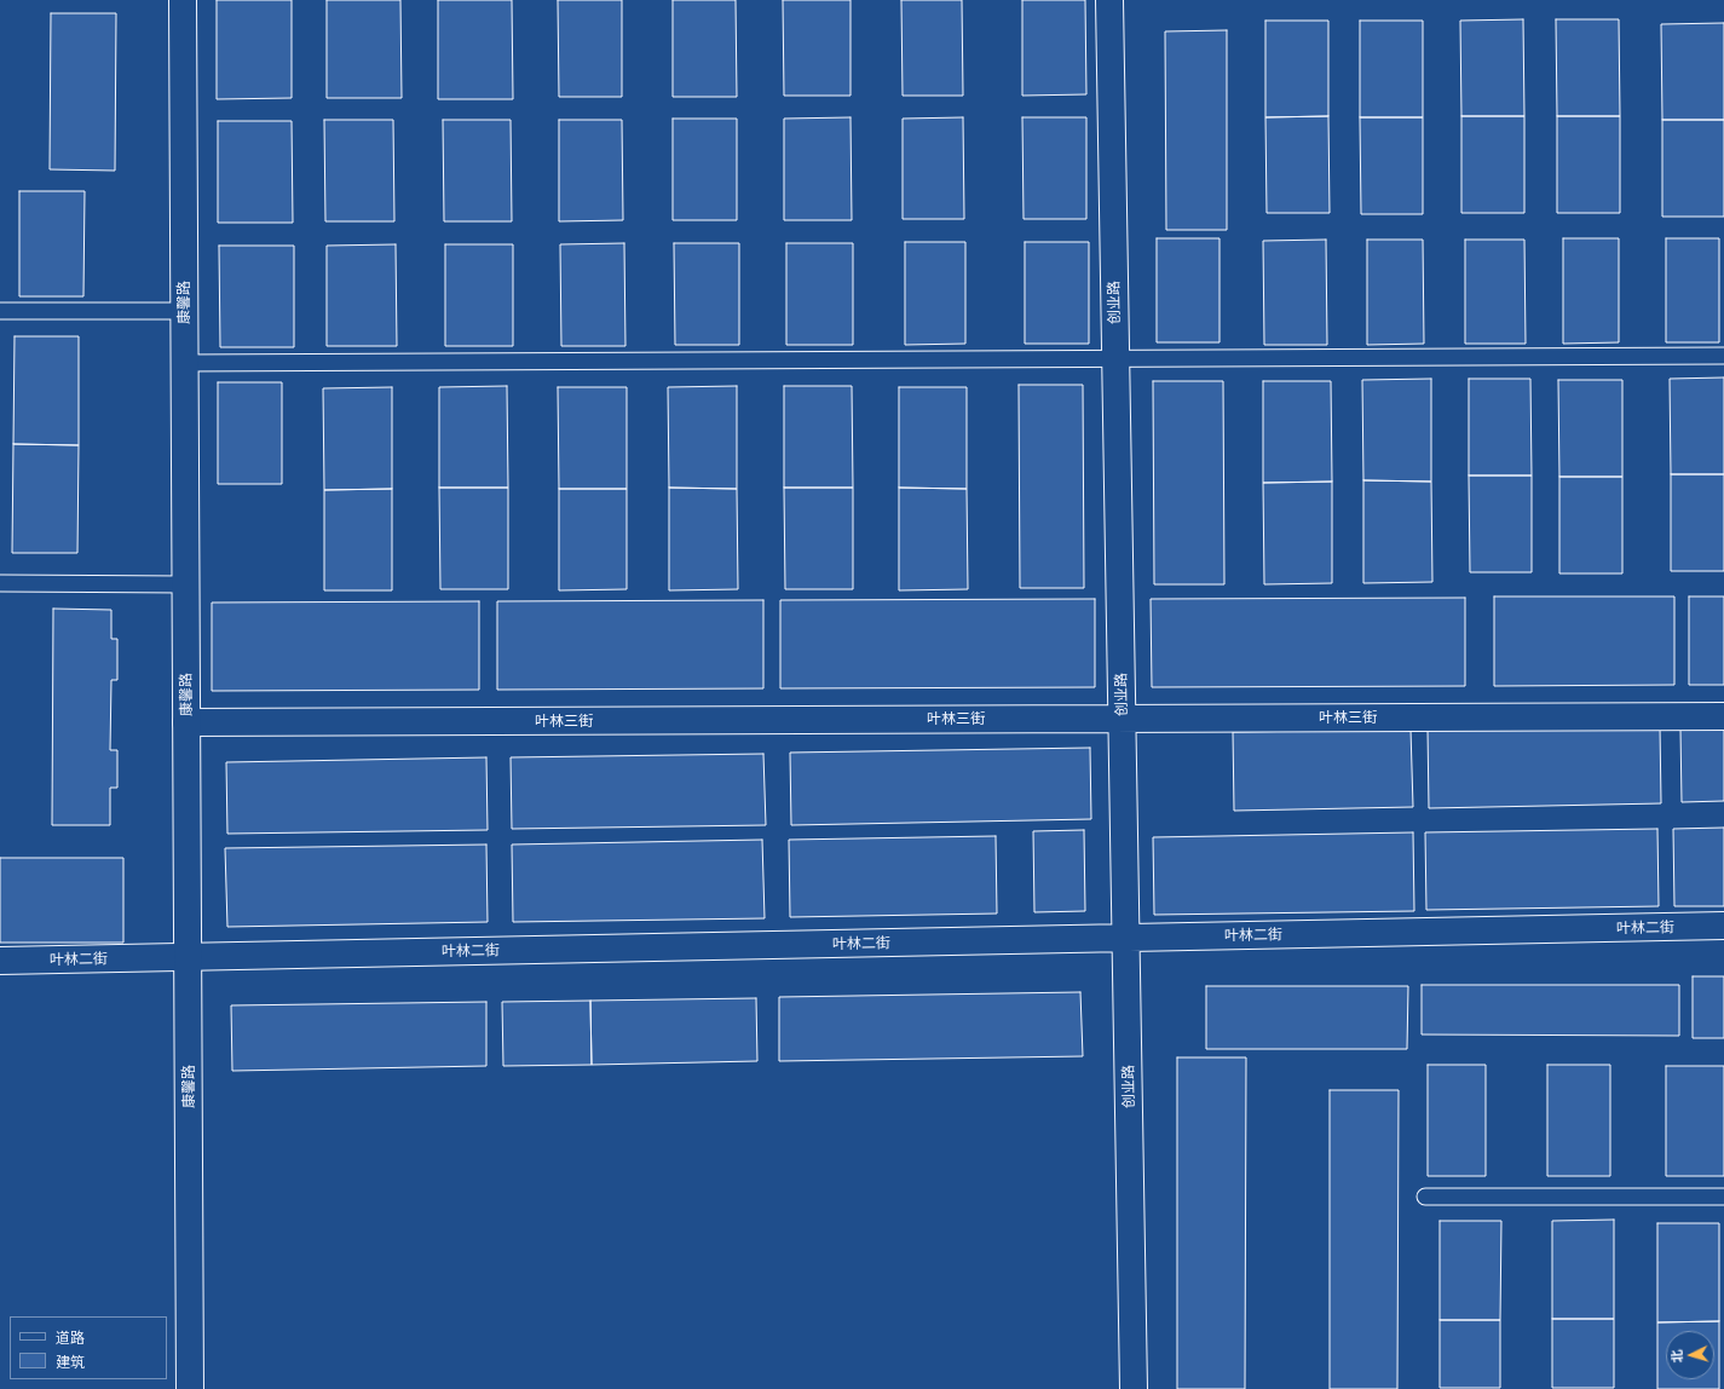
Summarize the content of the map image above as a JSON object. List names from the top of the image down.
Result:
{
  "streets": {
    "street": [
      "康馨路",
      "创业路",
      "叶林三街",
      "叶林二街"
    ]
  },
  "crossings": [
    ["康馨路", "叶林三街"],
    ["康馨路", "叶林二街"],
    ["创业路", "叶林三街"],
    ["创业路", "叶林二街"]
  ],
  "legend": ["道路", "建筑"],
  "north": "left"
}
